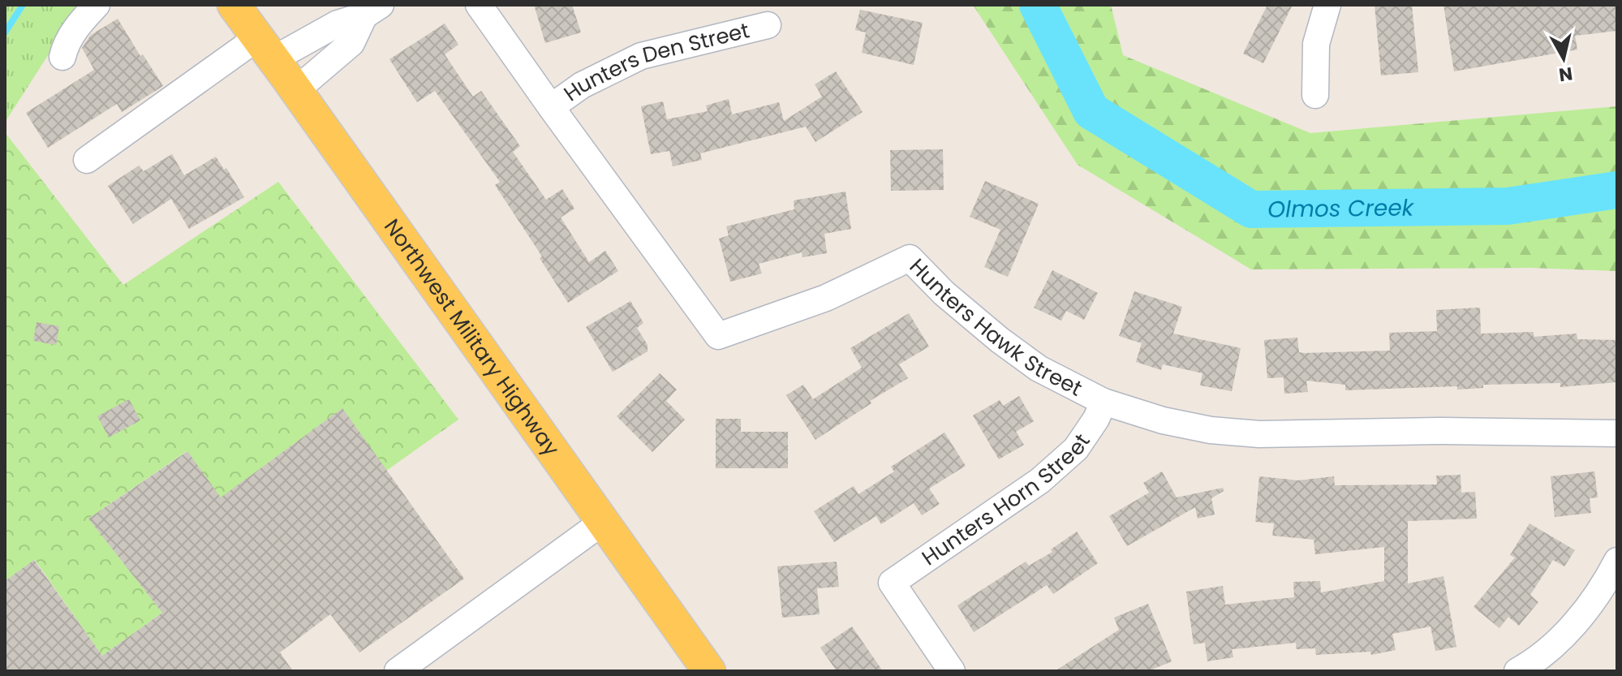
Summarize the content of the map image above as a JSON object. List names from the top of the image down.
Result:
{
  "streets": {
    "main road": ["Northwest Military Highway"],
    "street": ["Hunters Den Street", "Hunters Hawk Street", "Hunters Horn Street"]
  },
  "crossings": [
    ["Hunters Den Street", "Hunters Hawk Street"],
    ["Hunters Hawk Street", "Hunters Horn Street"]
  ],
  "water": ["Olmos Creek"],
  "north": "bottom"
}
